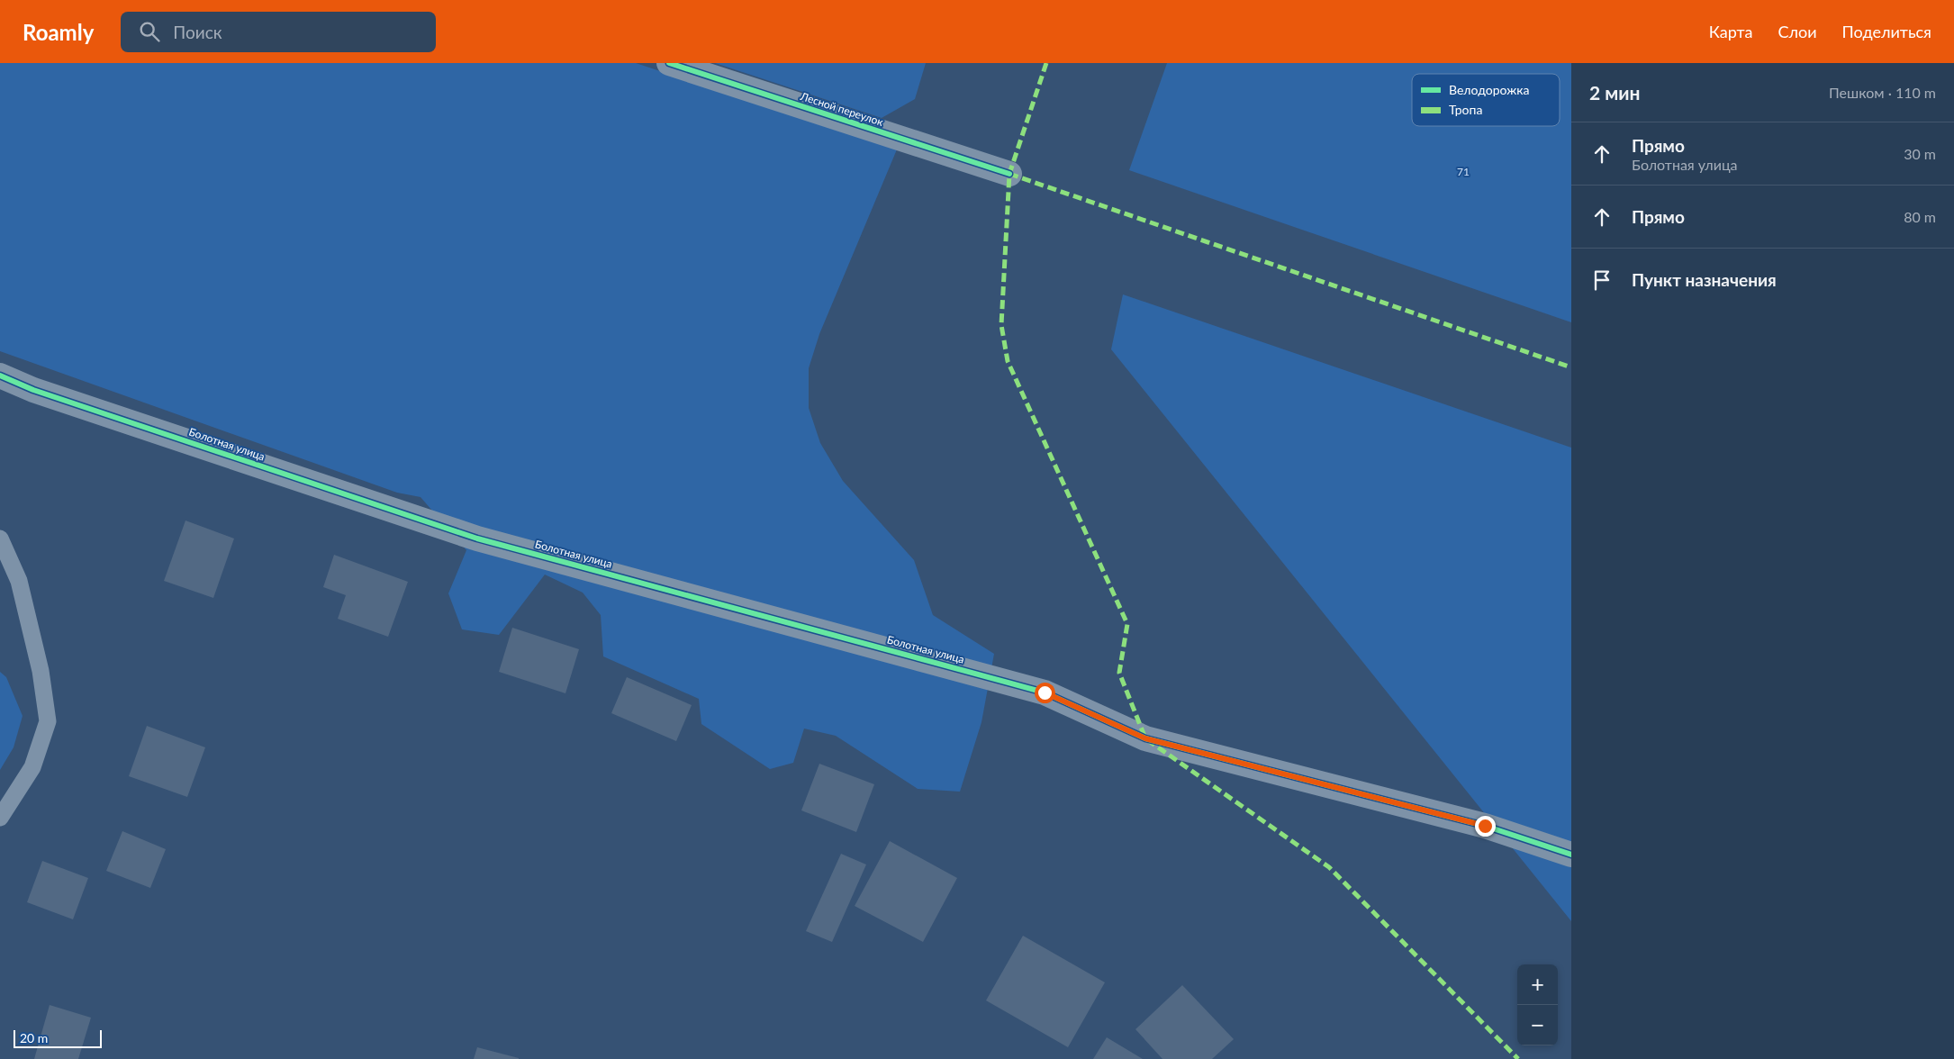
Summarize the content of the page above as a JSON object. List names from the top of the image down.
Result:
{
  "streets": {
    "street": ["Лесной переулок", "Болотная улица"]
  },
  "parks": ["71"],
  "legend": ["Велодорожка", "Тропа"],
  "scale_bar": "20 m",
  "page": {
    "header": "Roamly",
    "search": "Поиск",
    "nav": ["Карта", "Слои", "Поделиться"],
    "heading": ["2 мин", "Пешком · 110 m"],
    "list": [
      ["Прямо", "Болотная улица", "30 m"],
      ["Прямо", "80 m"],
      "Пункт назначения"
    ],
    "map_buttons": ["+", "−"],
    "scale": "20 m"
  }
}
